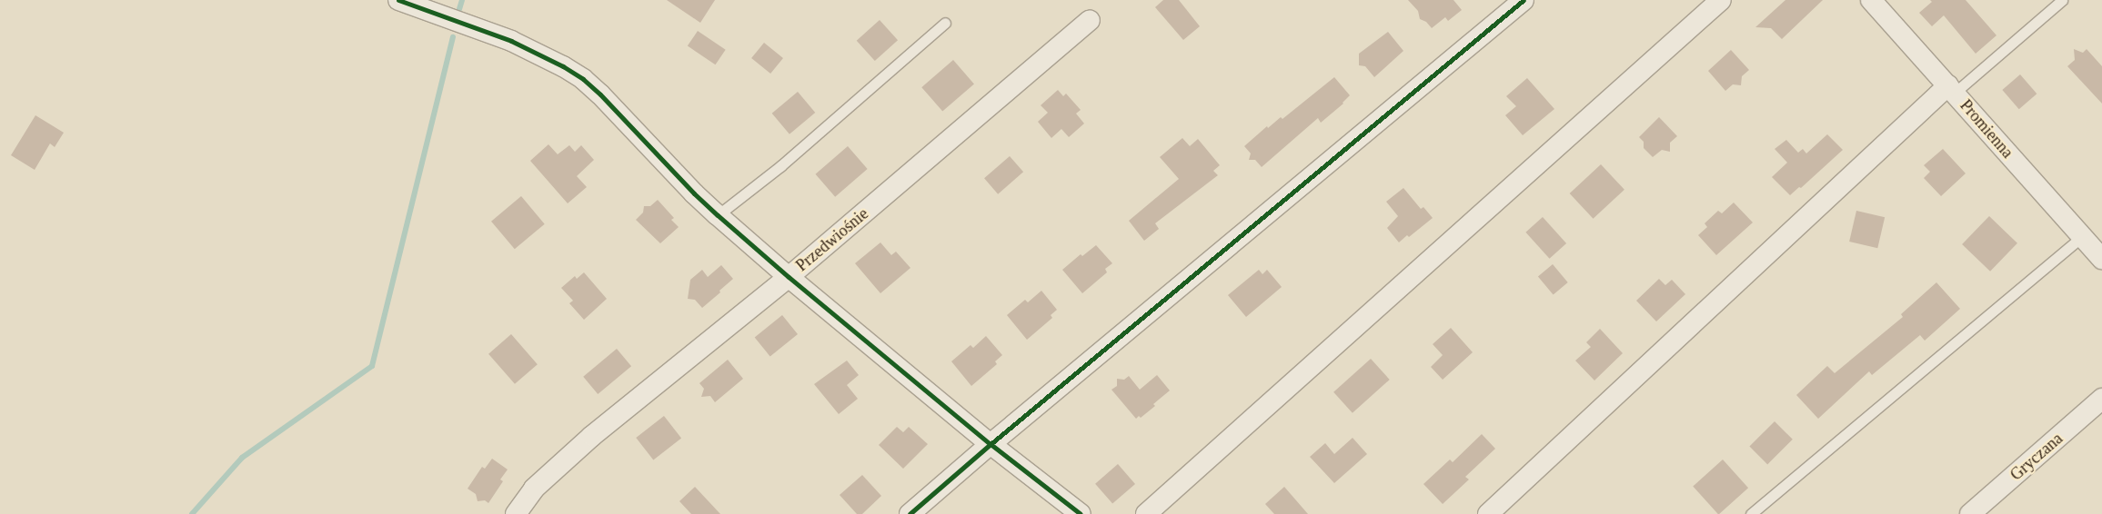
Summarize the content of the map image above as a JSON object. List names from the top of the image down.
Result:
{
  "streets": {
    "street": ["Promienna", "Przedwiośnie", "Gryczana"]
  }
}
